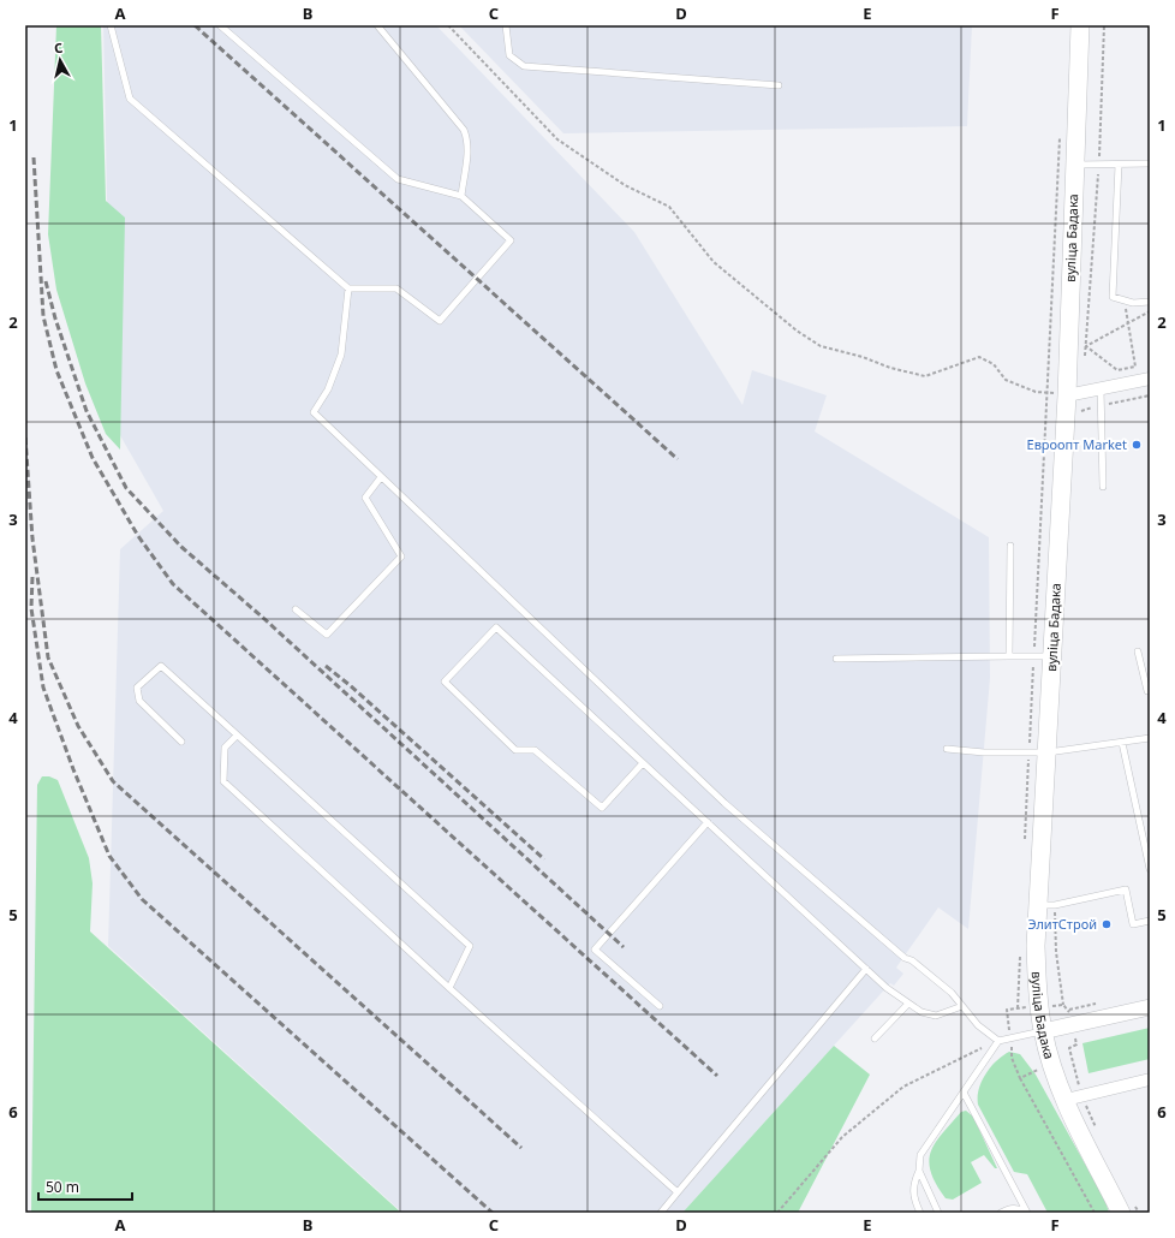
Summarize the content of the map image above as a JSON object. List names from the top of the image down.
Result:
{
  "streets": {
    "main road": ["вуліца Бадака"]
  },
  "places": ["Евроопт Market", "ЭлитСтрой"],
  "scale_bar": "50 m",
  "north": "top",
  "grid": {
    "columns": [
      "A",
      "B",
      "C",
      "D",
      "E",
      "F"
    ],
    "rows": [
      "1",
      "2",
      "3",
      "4",
      "5",
      "6"
    ]
  }
}
